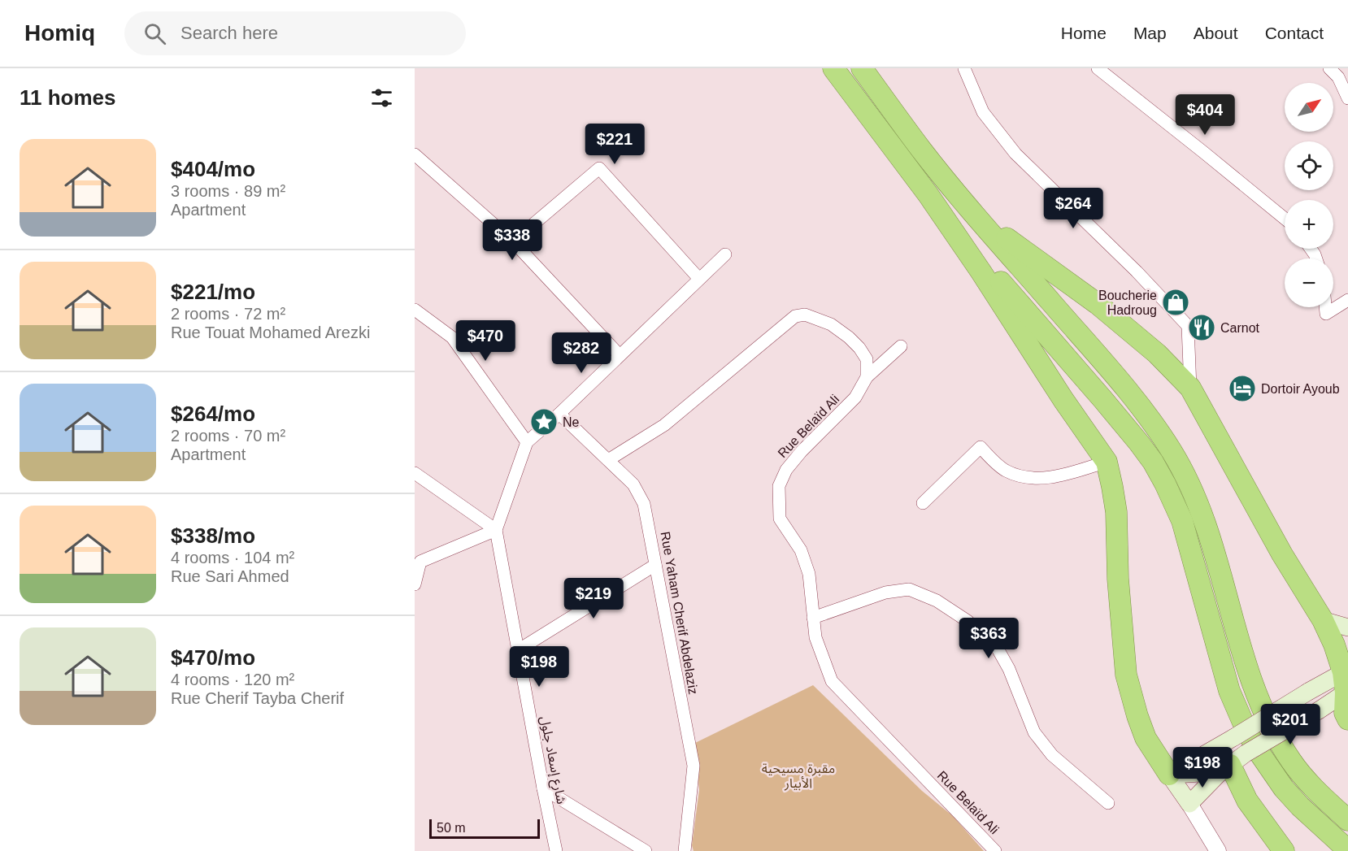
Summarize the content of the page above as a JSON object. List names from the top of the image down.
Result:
{
  "streets": {
    "street": ["Rue Belaïd Ali", "Rue Yaham Cherif Abdelaziz", "شارع إسعاد جلول"]
  },
  "parks": ["مقبرة مسيحية الأبيار"],
  "places": {
    "shop": ["Boucherie Hadroug"],
    "restaurant": ["Carnot"],
    "hotel": ["Dortoir Ayoub"],
    "place": ["Ne"]
  },
  "scale_bar": "50 m",
  "north": "top right",
  "page": {
    "header": "Homiq",
    "search": "Search here",
    "nav": [
      "Home",
      "Map",
      "About",
      "Contact"
    ],
    "heading": "11 homes",
    "map_buttons": ["+", "−"],
    "price": [
      "$404",
      "$221",
      "$264",
      "$338",
      "$470",
      "$282",
      "$219",
      "$363",
      "$198",
      "$201",
      "$198"
    ],
    "list": [
      {
        "name": "$404/mo",
        "note": "3 rooms · 89 m² · Apartment"
      },
      {
        "name": "$221/mo",
        "note": "2 rooms · 72 m² · Rue Touat Mohamed Arezki"
      },
      {
        "name": "$264/mo",
        "note": "2 rooms · 70 m² · Apartment"
      },
      {
        "name": "$338/mo",
        "note": "4 rooms · 104 m² · Rue Sari Ahmed"
      },
      {
        "name": "$470/mo",
        "note": "4 rooms · 120 m² · Rue Cherif Tayba Cherif"
      }
    ],
    "scale": "50 m"
  }
}
